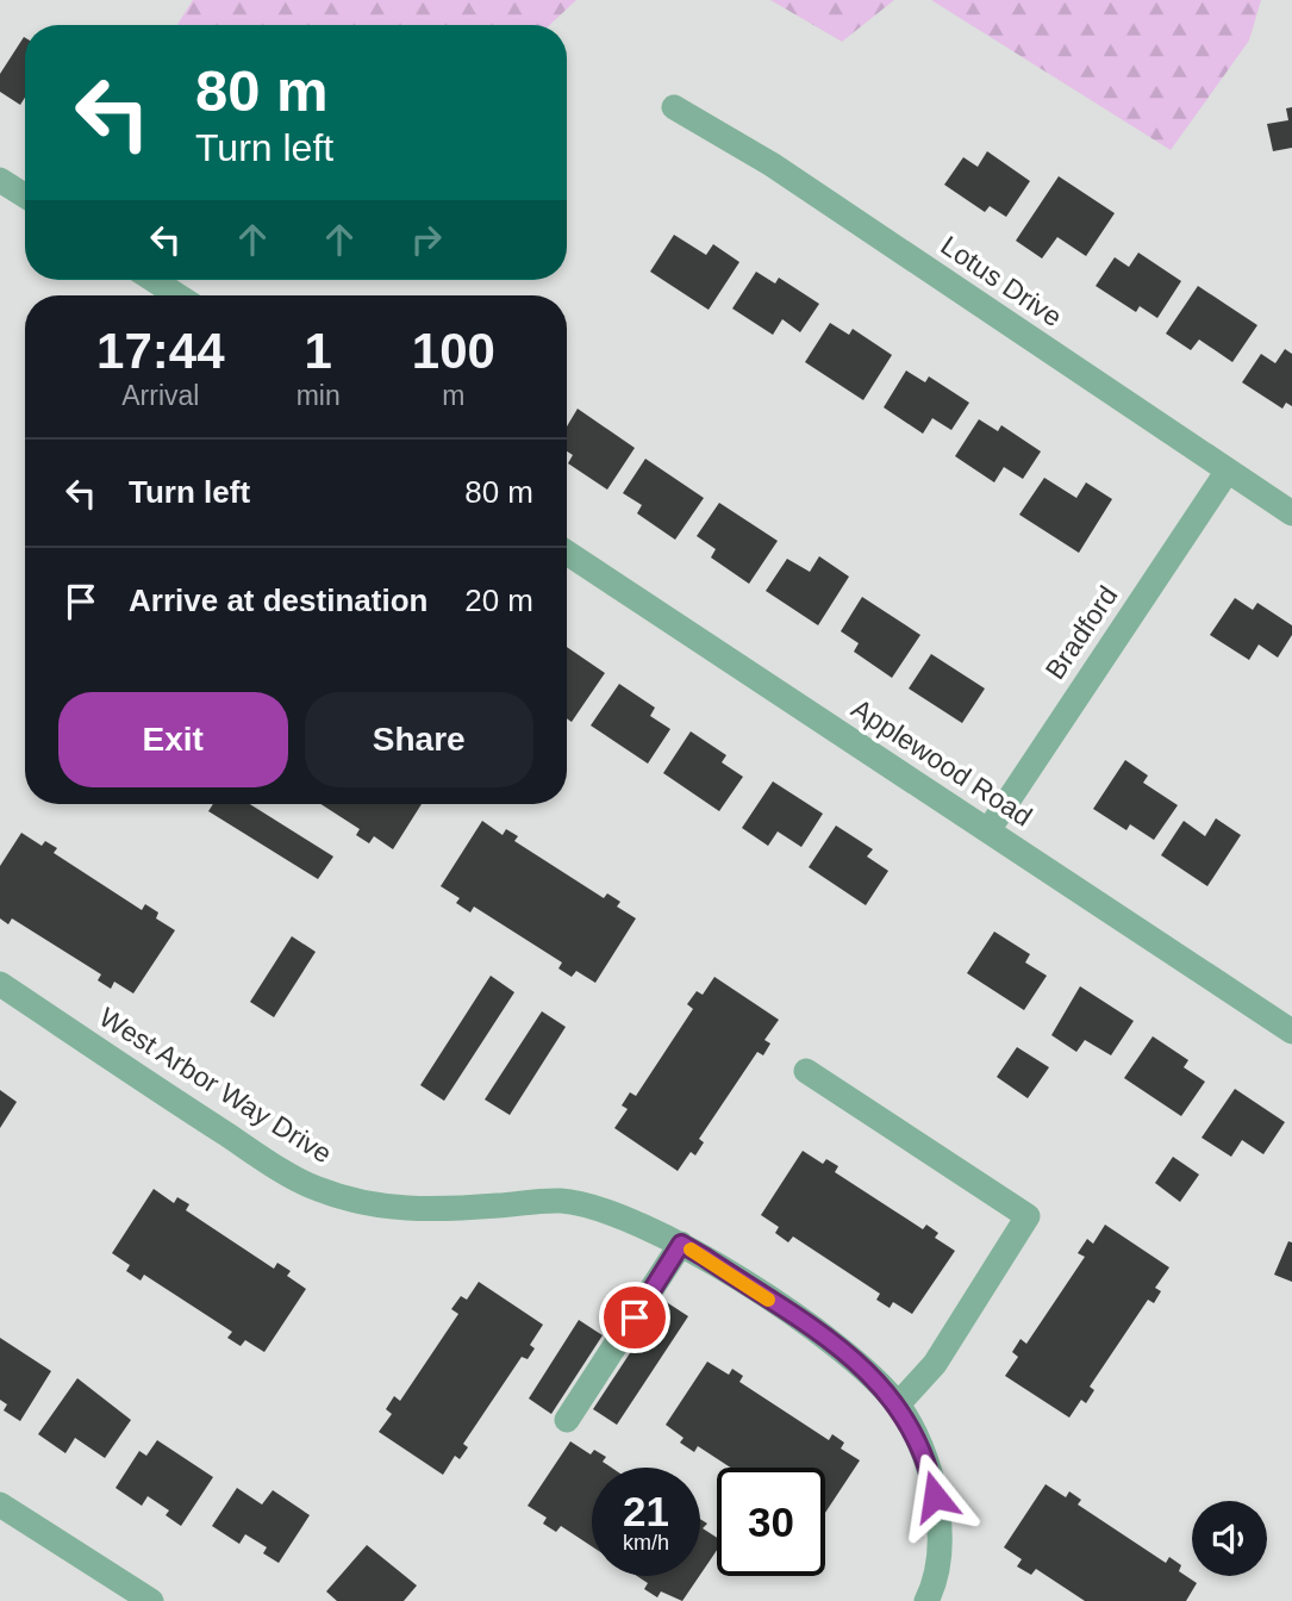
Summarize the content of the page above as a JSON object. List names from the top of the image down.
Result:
{
  "streets": {
    "street": [
      "Lotus Drive",
      "Bradford",
      "Applewood Road",
      "West Arbor Way Drive"
    ]
  },
  "crossings": [
    ["Lotus Drive", "Bradford"],
    ["Bradford", "Applewood Road"]
  ],
  "page": {
    "turn": ["80 m", "Turn left"],
    "eta": [
      "17:44",
      "Arrival",
      "1",
      "min",
      "100",
      "m"
    ],
    "list": [
      {
        "name": "Turn left",
        "value": "80 m"
      },
      {
        "name": "Arrive at destination",
        "value": "20 m"
      }
    ],
    "buttons": ["Exit", "Share"],
    "speed": "21 km/h",
    "limit": "30"
  }
}
